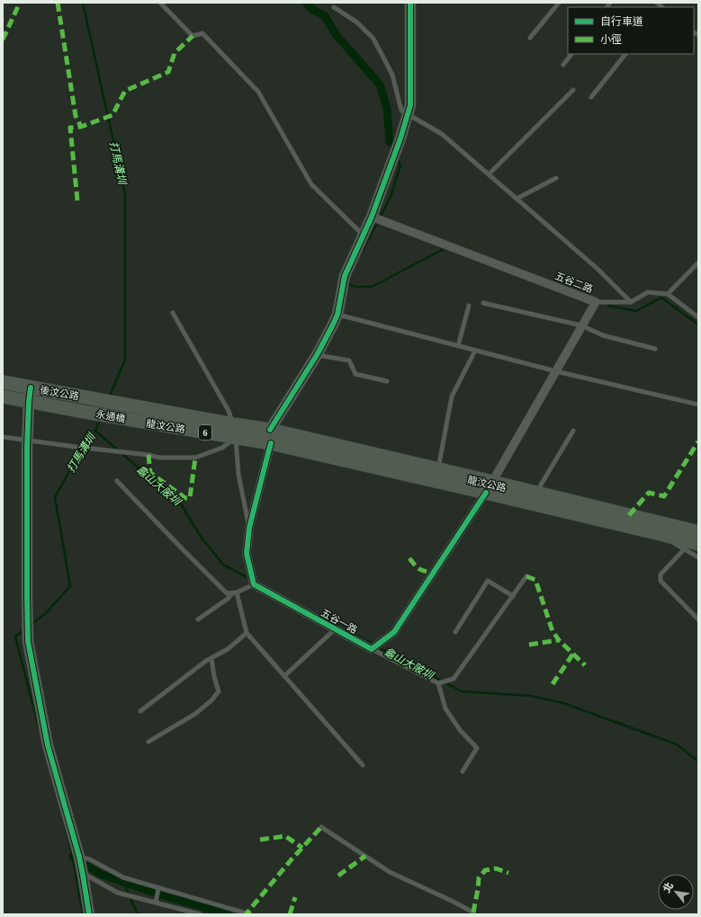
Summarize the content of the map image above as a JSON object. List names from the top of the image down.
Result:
{
  "streets": {
    "main road": [
      "後汶公路",
      "永通橋",
      "龍汶公路",
      "6"
    ],
    "street": ["五谷二路", "五谷一路"]
  },
  "crossings": [
    ["五谷二路", "龍汶公路"],
    ["後汶公路", "永通橋"],
    ["後汶公路", "6"],
    ["永通橋", "龍汶公路"]
  ],
  "water": ["打馬溝圳", "龜山大陂圳"],
  "legend": ["自行車道", "小徑"],
  "north": "top left"
}
